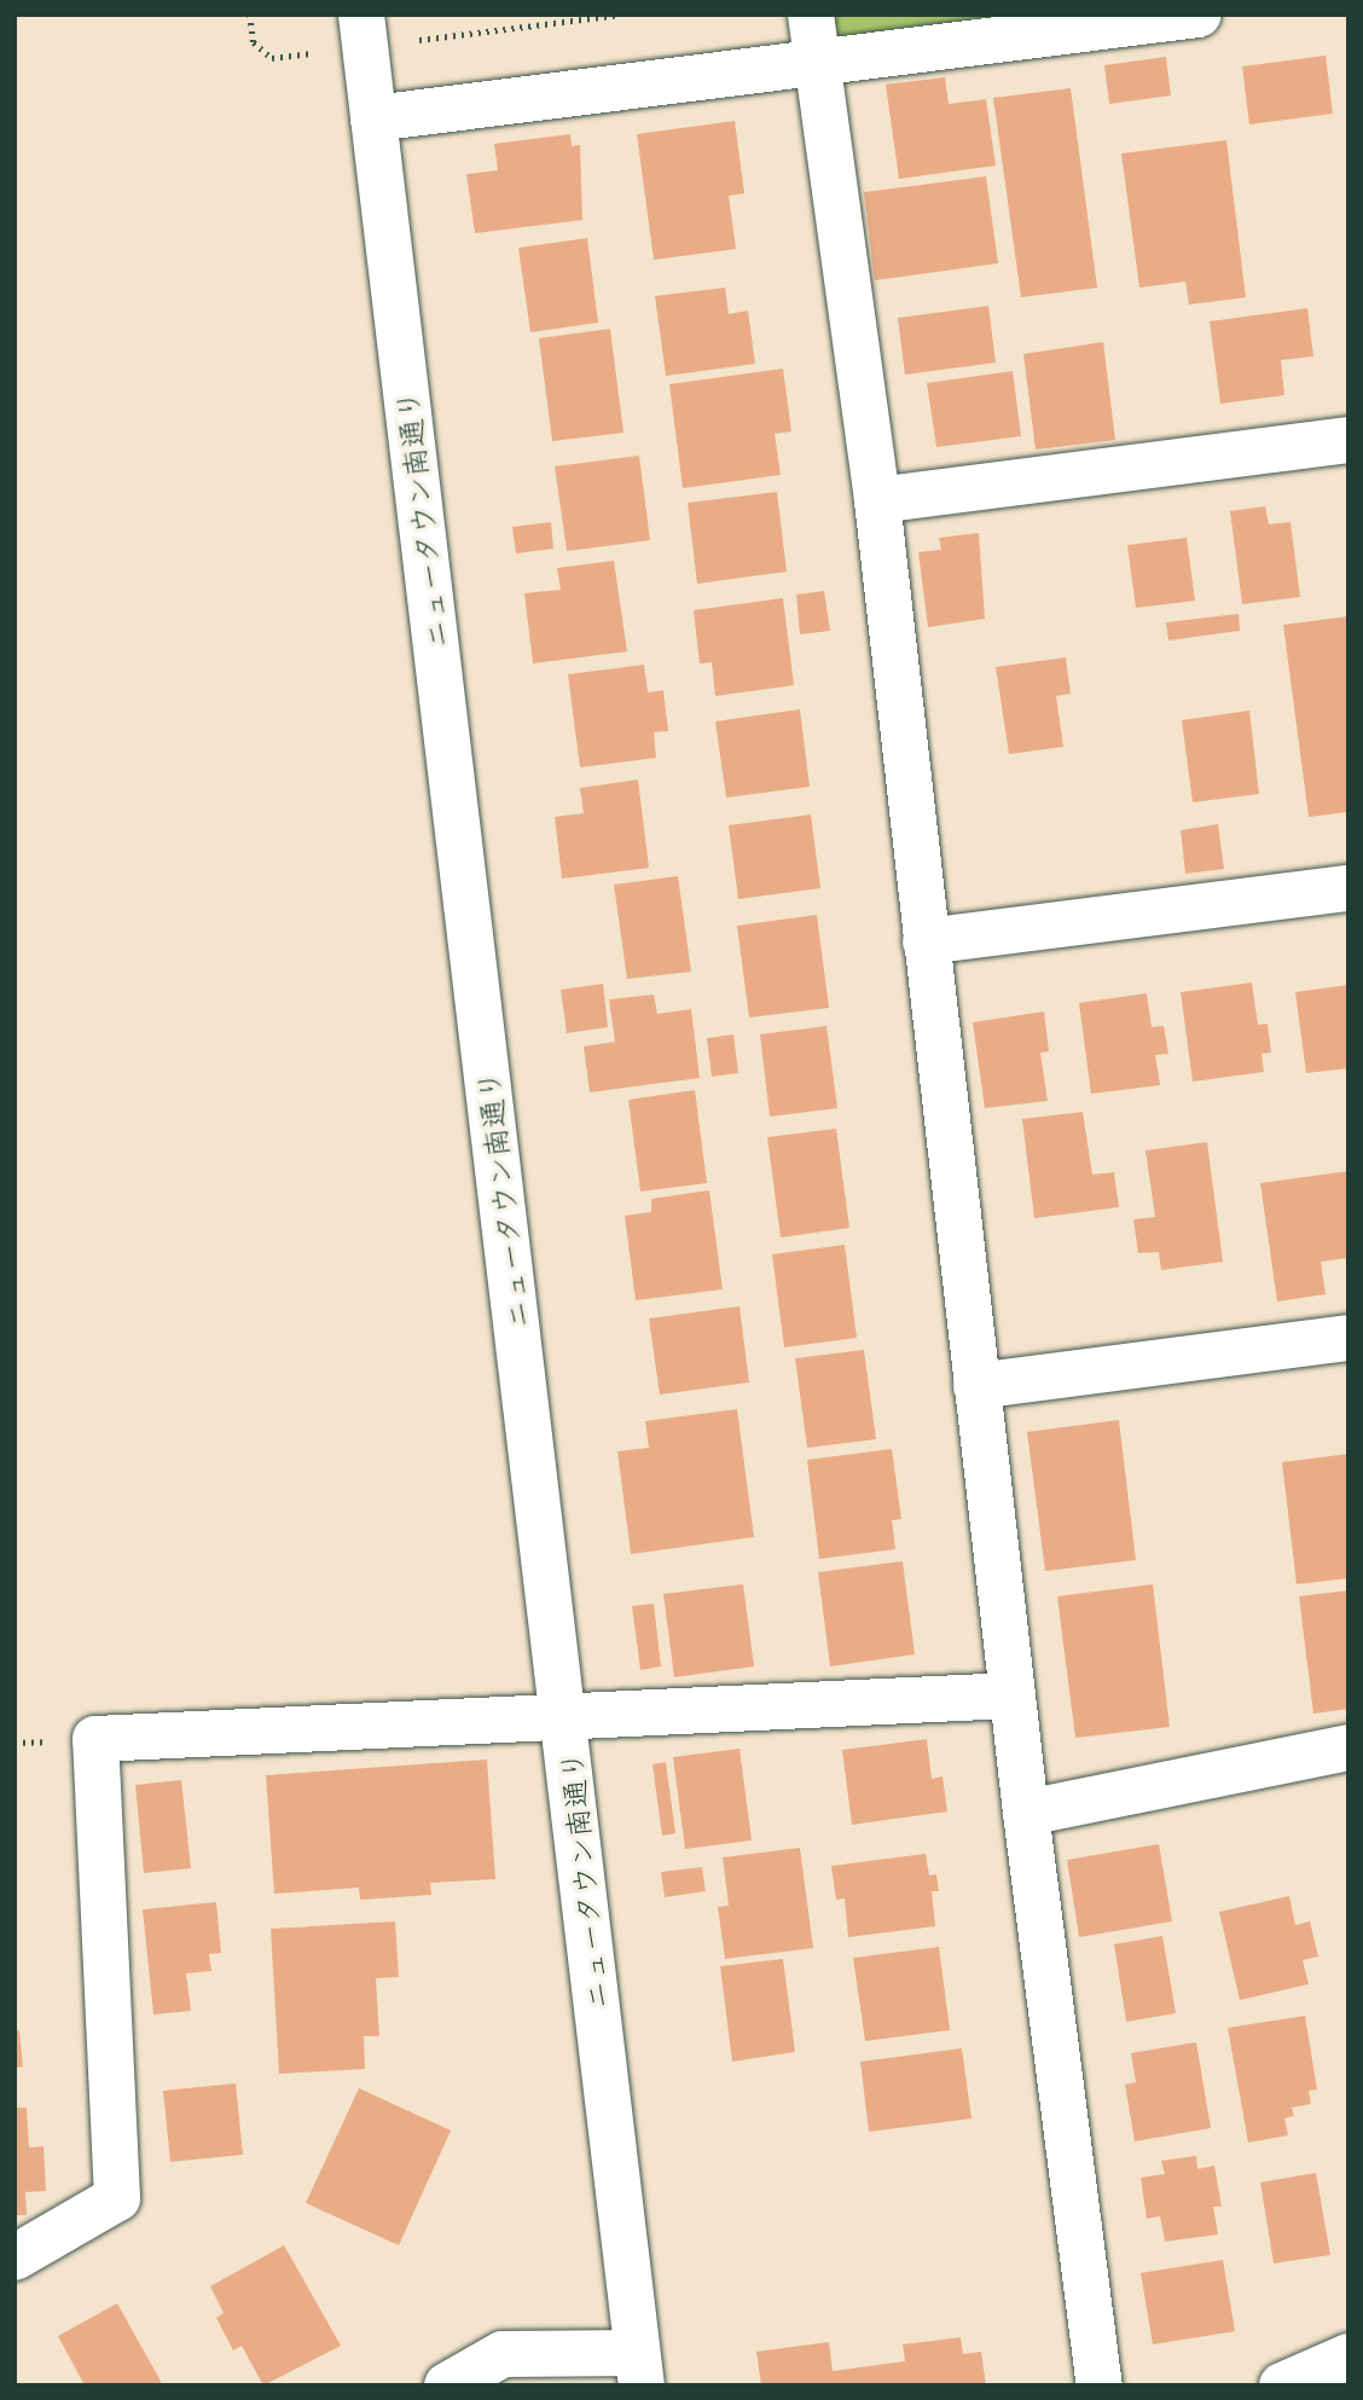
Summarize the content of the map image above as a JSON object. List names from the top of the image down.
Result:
{
  "streets": {
    "street": ["ニュータウン南通り"]
  }
}
